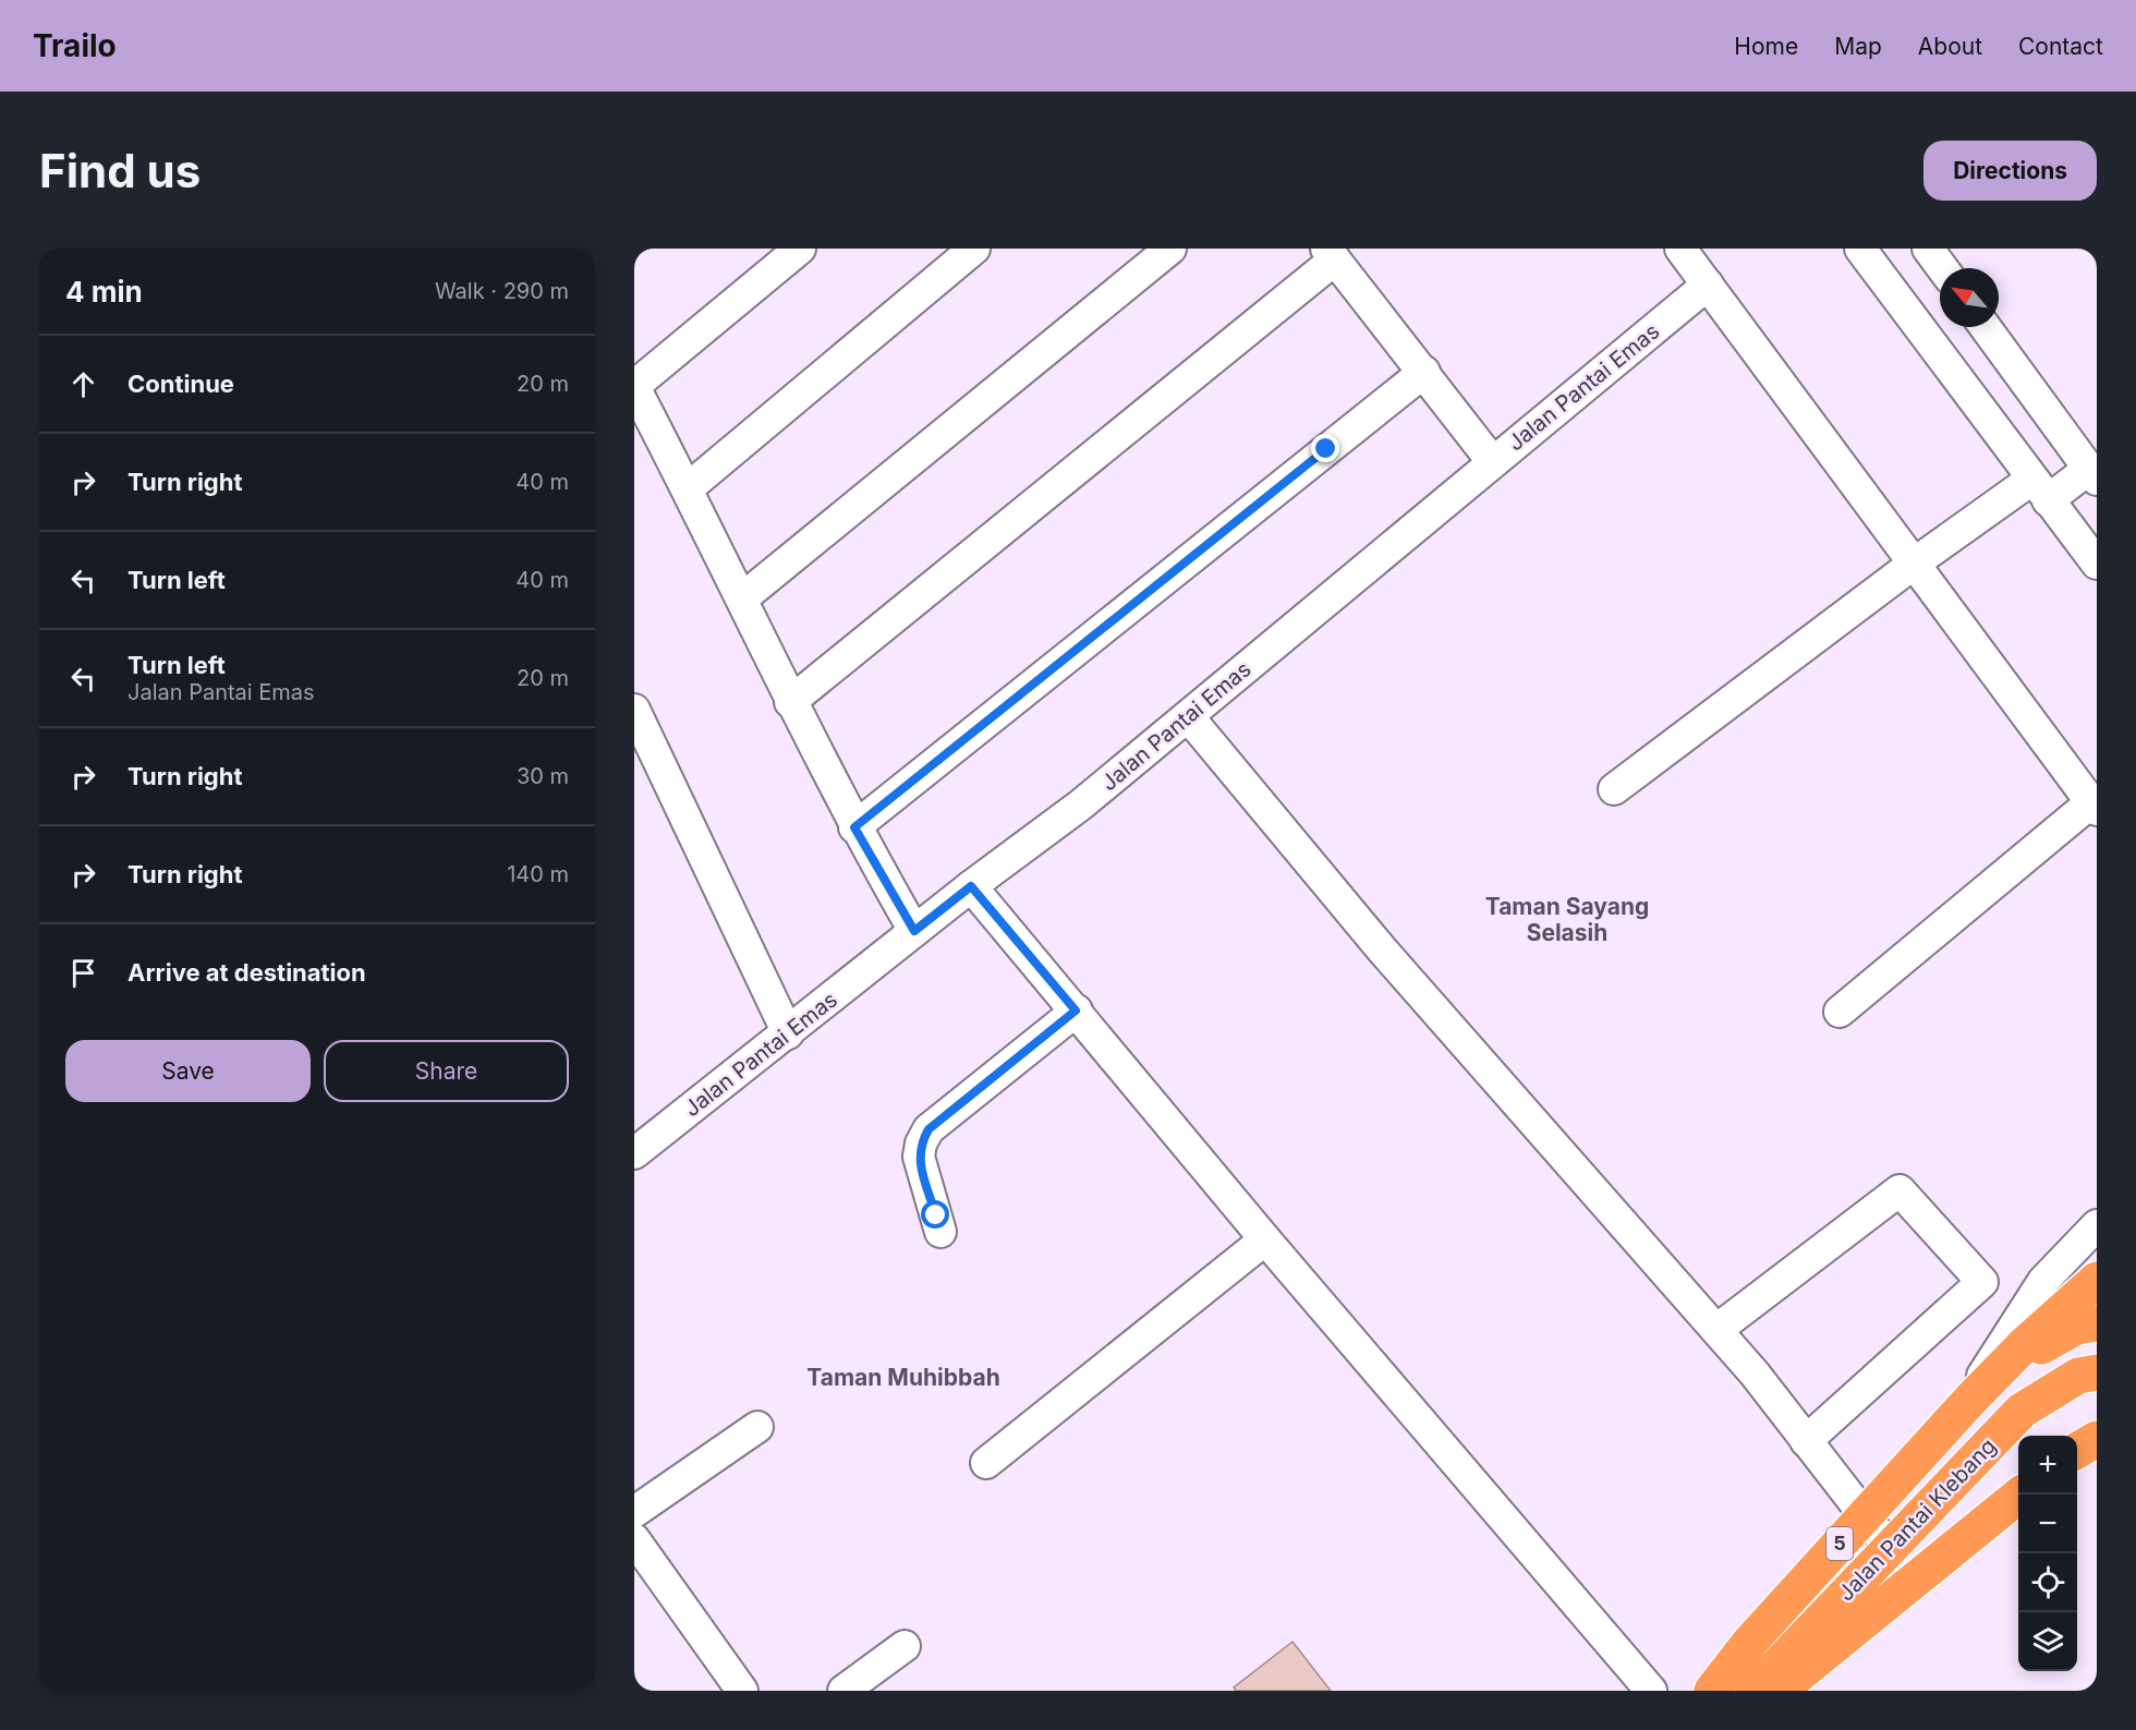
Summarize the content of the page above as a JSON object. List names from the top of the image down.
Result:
{
  "streets": {
    "highway": ["Jalan Pantai Klebang", "5"],
    "street": ["Jalan Pantai Emas"]
  },
  "districts": ["Taman Sayang Selasih", "Taman Muhibbah"],
  "north": "top left",
  "page": {
    "header": "Trailo",
    "nav": [
      "Home",
      "Map",
      "About",
      "Contact"
    ],
    "buttons": [
      "Directions",
      ["Save", "Share"]
    ],
    "title": "Find us",
    "heading": ["4 min", "Walk · 290 m"],
    "list": [
      ["Continue", "20 m"],
      ["Turn right", "40 m"],
      ["Turn left", "40 m"],
      ["Turn left", "Jalan Pantai Emas", "20 m"],
      ["Turn right", "30 m"],
      ["Turn right", "140 m"],
      "Arrive at destination"
    ],
    "map_buttons": ["+", "−"]
  }
}
